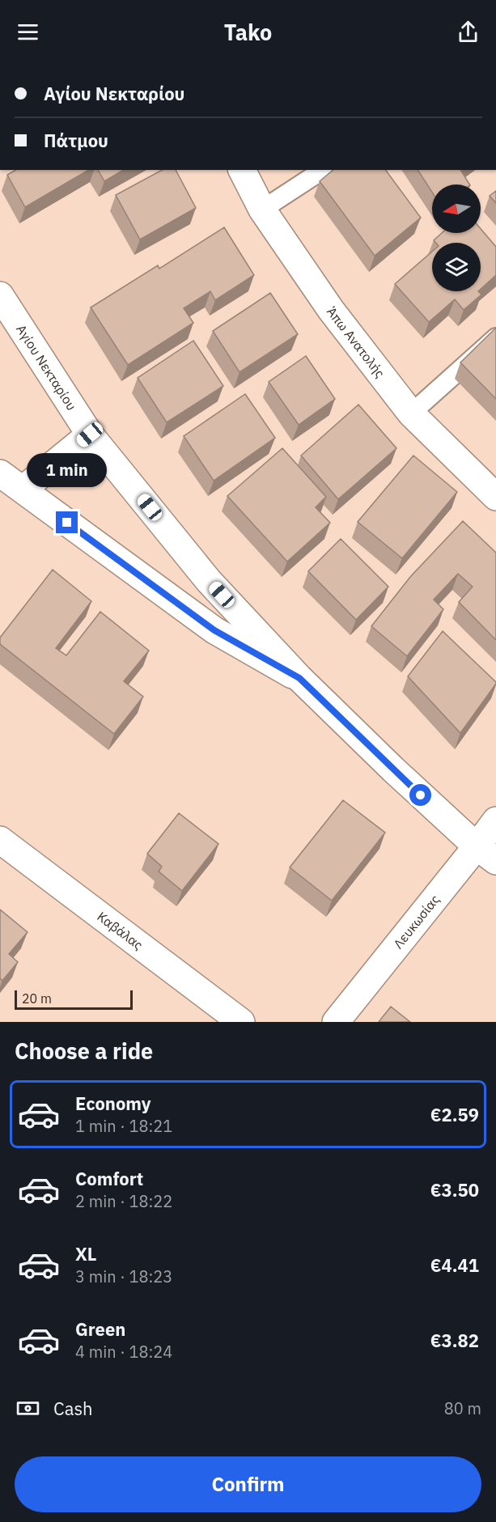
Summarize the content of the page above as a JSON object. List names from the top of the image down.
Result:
{
  "streets": {
    "street": [
      "Άπω Ανατολής",
      "Αγίου Νεκταρίου",
      "Λευκωσίας",
      "Καβάλας"
    ]
  },
  "crossings": [
    ["Αγίου Νεκταρίου", "Λευκωσίας"]
  ],
  "scale_bar": "20 m",
  "north": "left",
  "page": {
    "header": "Tako",
    "banner": ["Αγίου Νεκταρίου", "Πάτμου"],
    "bubble": "1 min",
    "scale": "20 m",
    "heading": "Choose a ride",
    "list": [
      {
        "name": "Economy",
        "note": "1 min · 18:21",
        "value": "€2.59"
      },
      {
        "name": "Comfort",
        "note": "2 min · 18:22",
        "value": "€3.50"
      },
      {
        "name": "XL",
        "note": "3 min · 18:23",
        "value": "€4.41"
      },
      {
        "name": "Green",
        "note": "4 min · 18:24",
        "value": "€3.82"
      }
    ],
    "pay": ["Cash", "80 m"],
    "buttons": "Confirm"
  }
}
